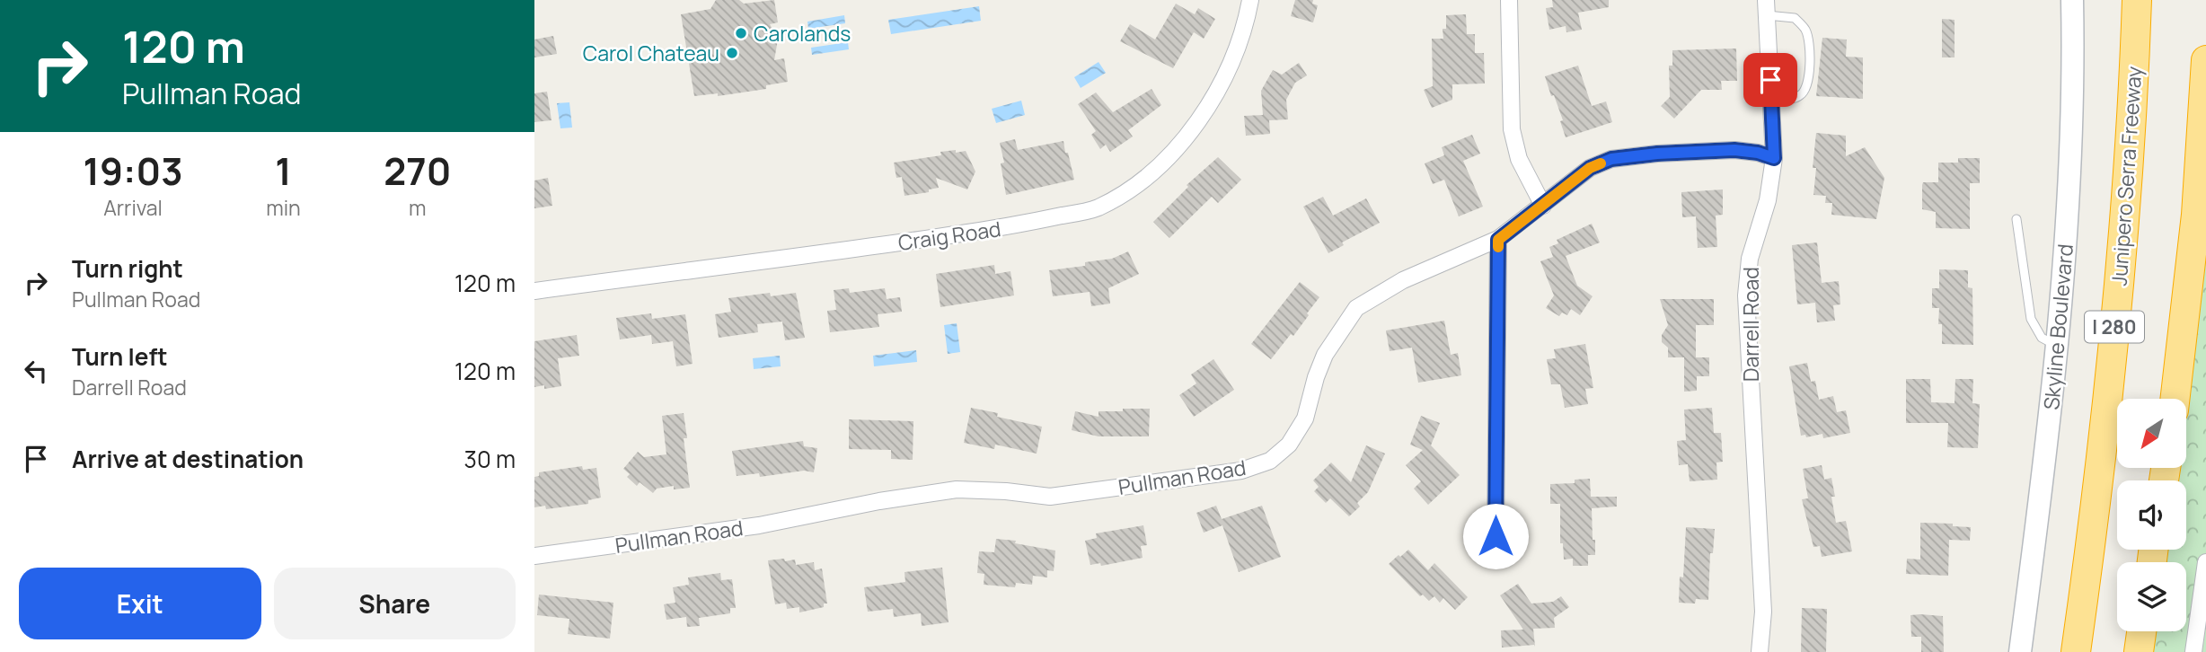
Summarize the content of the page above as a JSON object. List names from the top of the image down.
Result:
{
  "streets": {
    "highway": ["Junipero Serra Freeway", "I 280"],
    "main road": ["Skyline Boulevard"],
    "street": ["Craig Road", "Darrell Road", "Pullman Road"]
  },
  "crossings": [
    ["Darrell Road", "Pullman Road"]
  ],
  "places": ["Carolands", "Carol Chateau"],
  "north": "bottom left",
  "page": {
    "turn": ["120 m", "Pullman Road"],
    "eta": [
      "19:03",
      "Arrival",
      "1",
      "min",
      "270",
      "m"
    ],
    "list": [
      {
        "name": "Turn right",
        "note": "Pullman Road",
        "value": "120 m"
      },
      {
        "name": "Turn left",
        "note": "Darrell Road",
        "value": "120 m"
      },
      {
        "name": "Arrive at destination",
        "value": "30 m"
      }
    ],
    "buttons": ["Exit", "Share"]
  }
}
